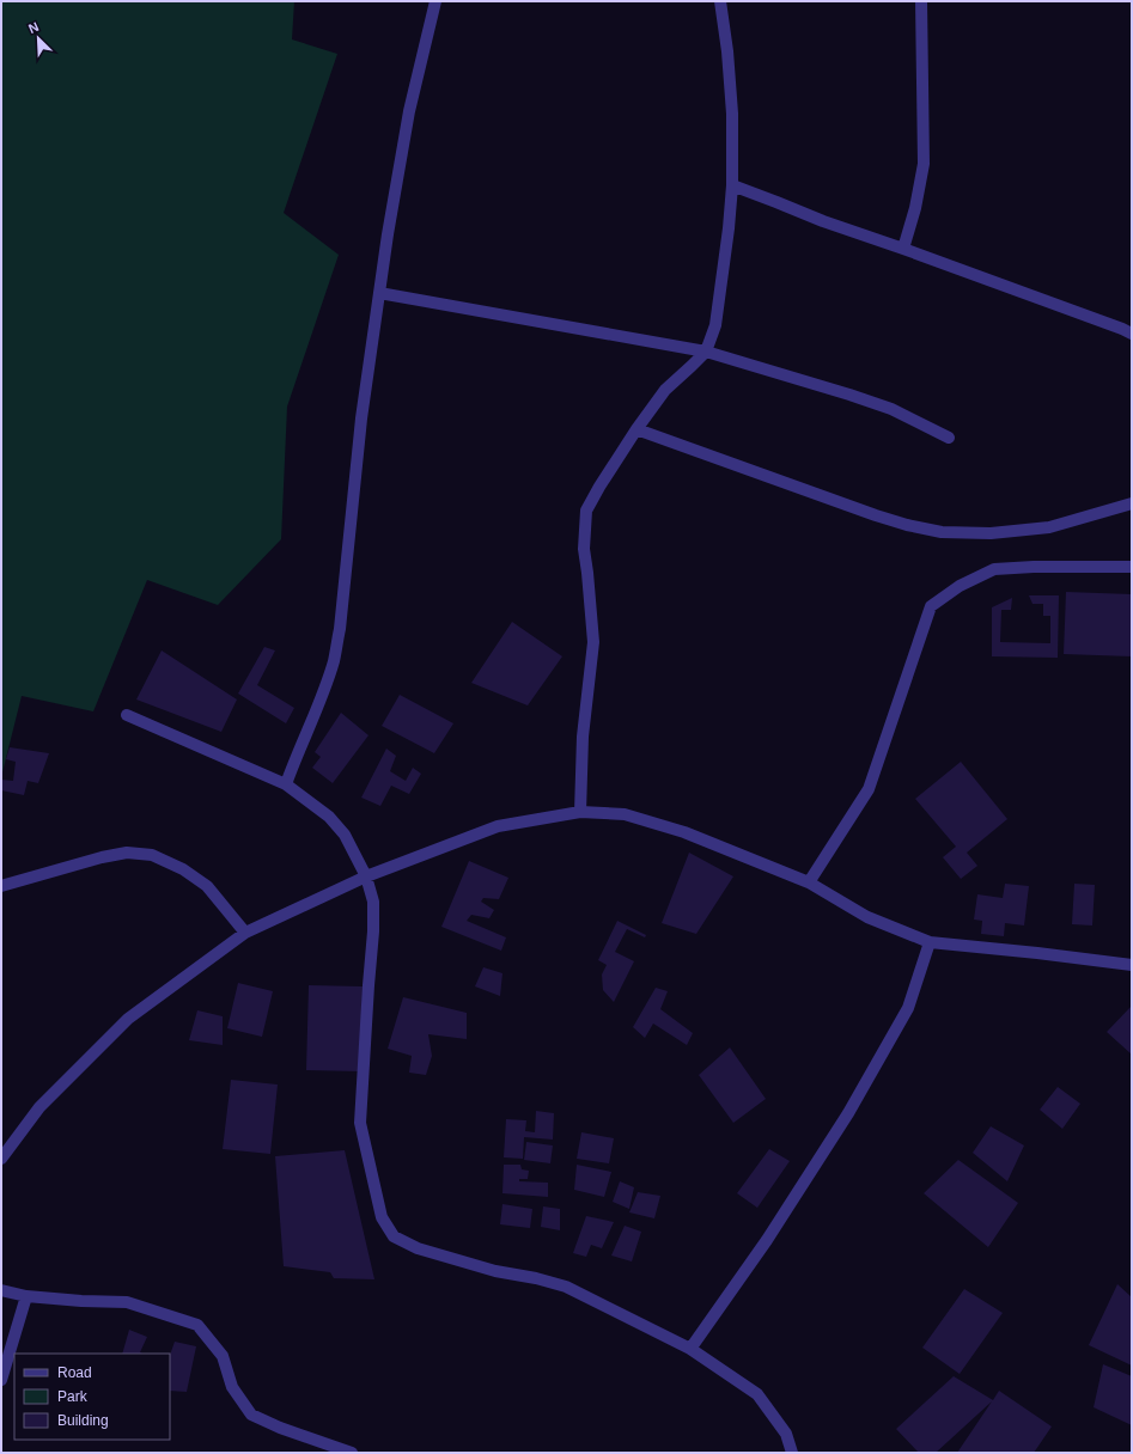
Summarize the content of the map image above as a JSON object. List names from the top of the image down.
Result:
{
  "legend": ["Road", "Park", "Building"],
  "north": "top left"
}
